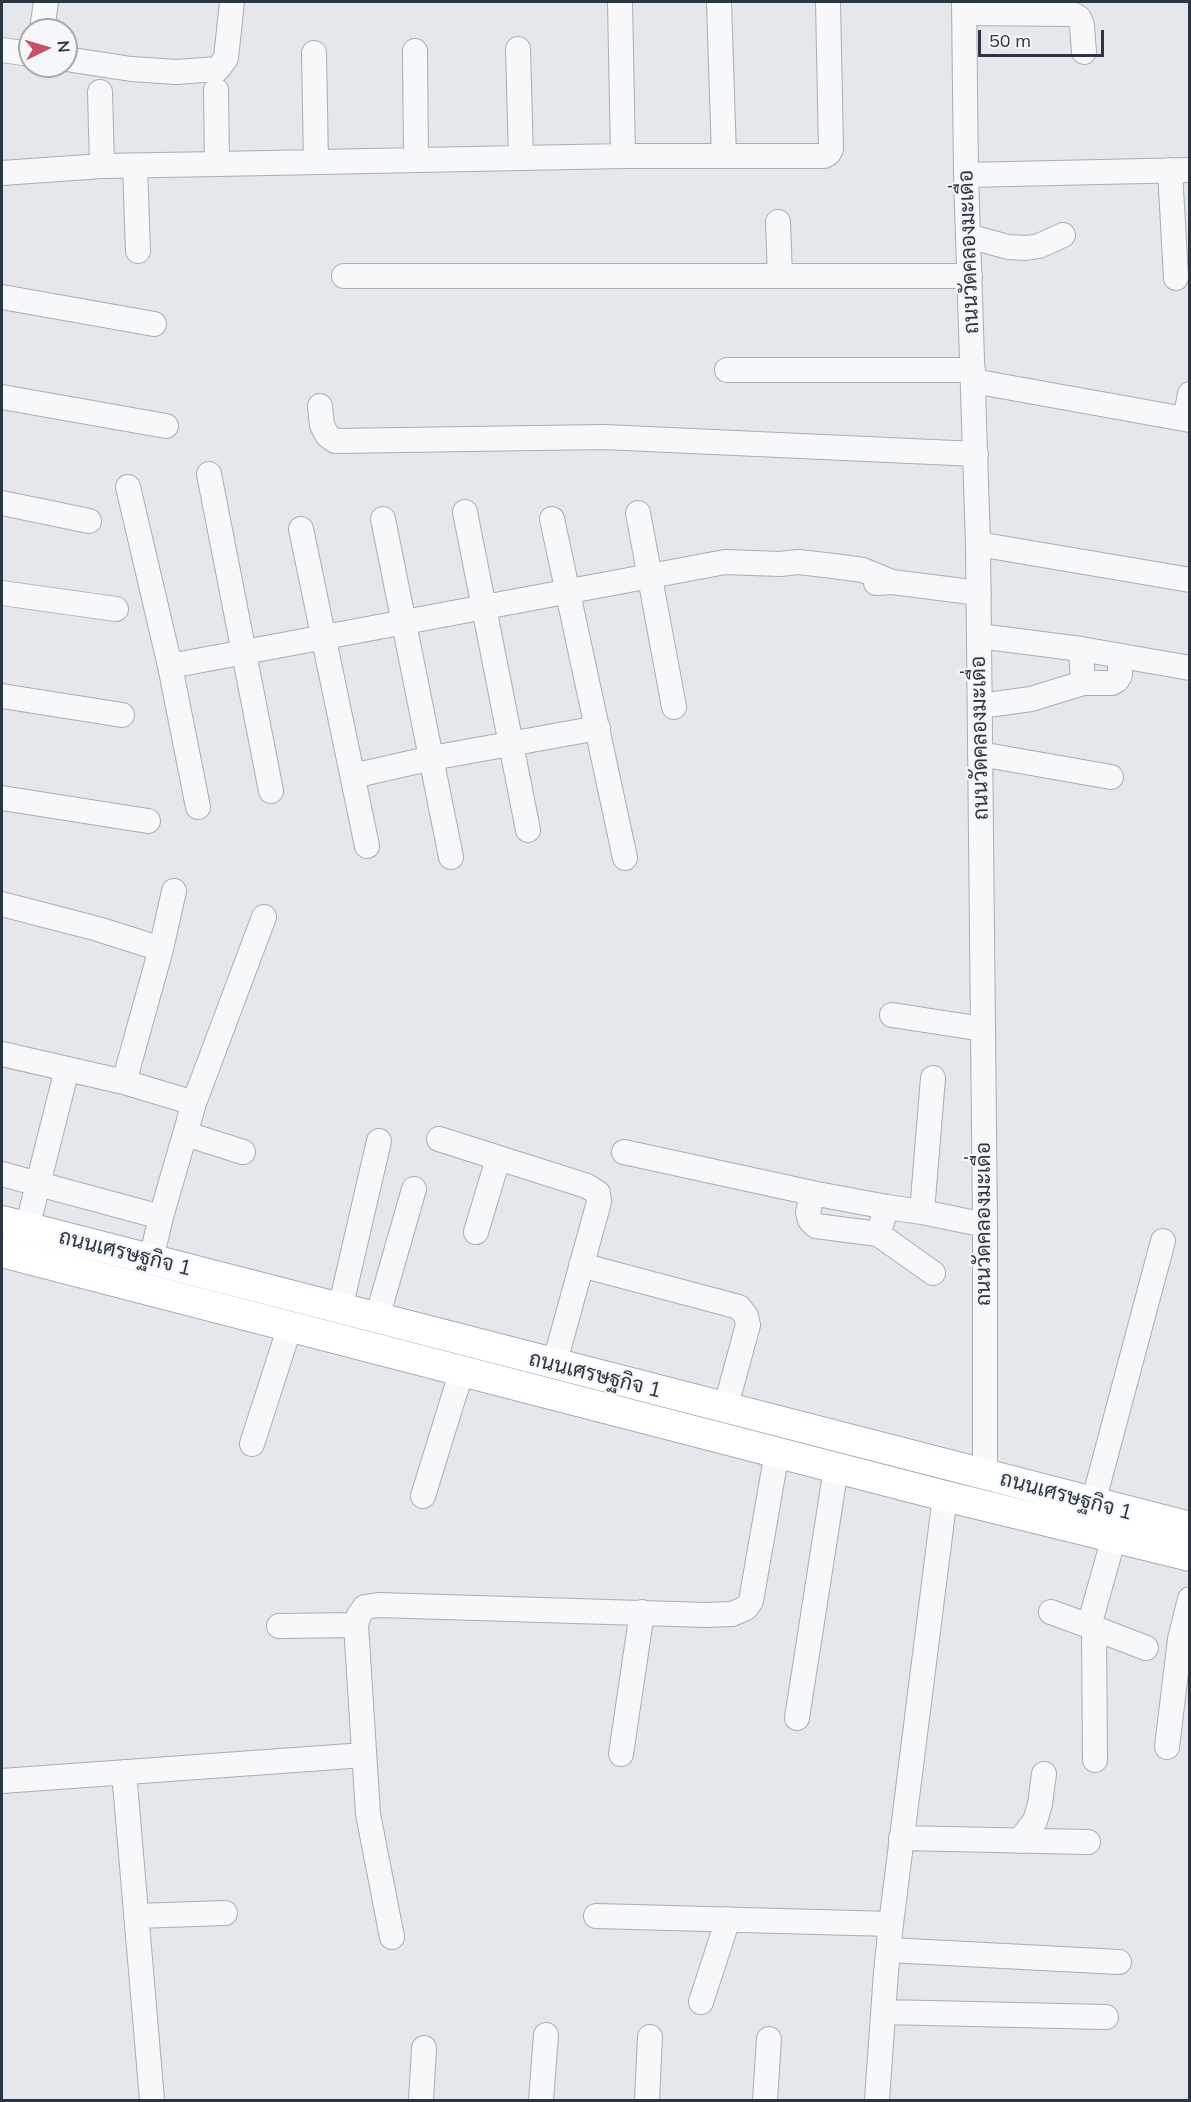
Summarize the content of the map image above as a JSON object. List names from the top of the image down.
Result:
{
  "streets": {
    "main road": ["ถนนเศรษฐกิจ 1"],
    "street": ["ถนนวัดคลองมะเดื่อ"]
  },
  "crossings": [
    ["ถนนวัดคลองมะเดื่อ", "ถนนเศรษฐกิจ 1"]
  ],
  "scale_bar": "50 m",
  "north": "right"
}
